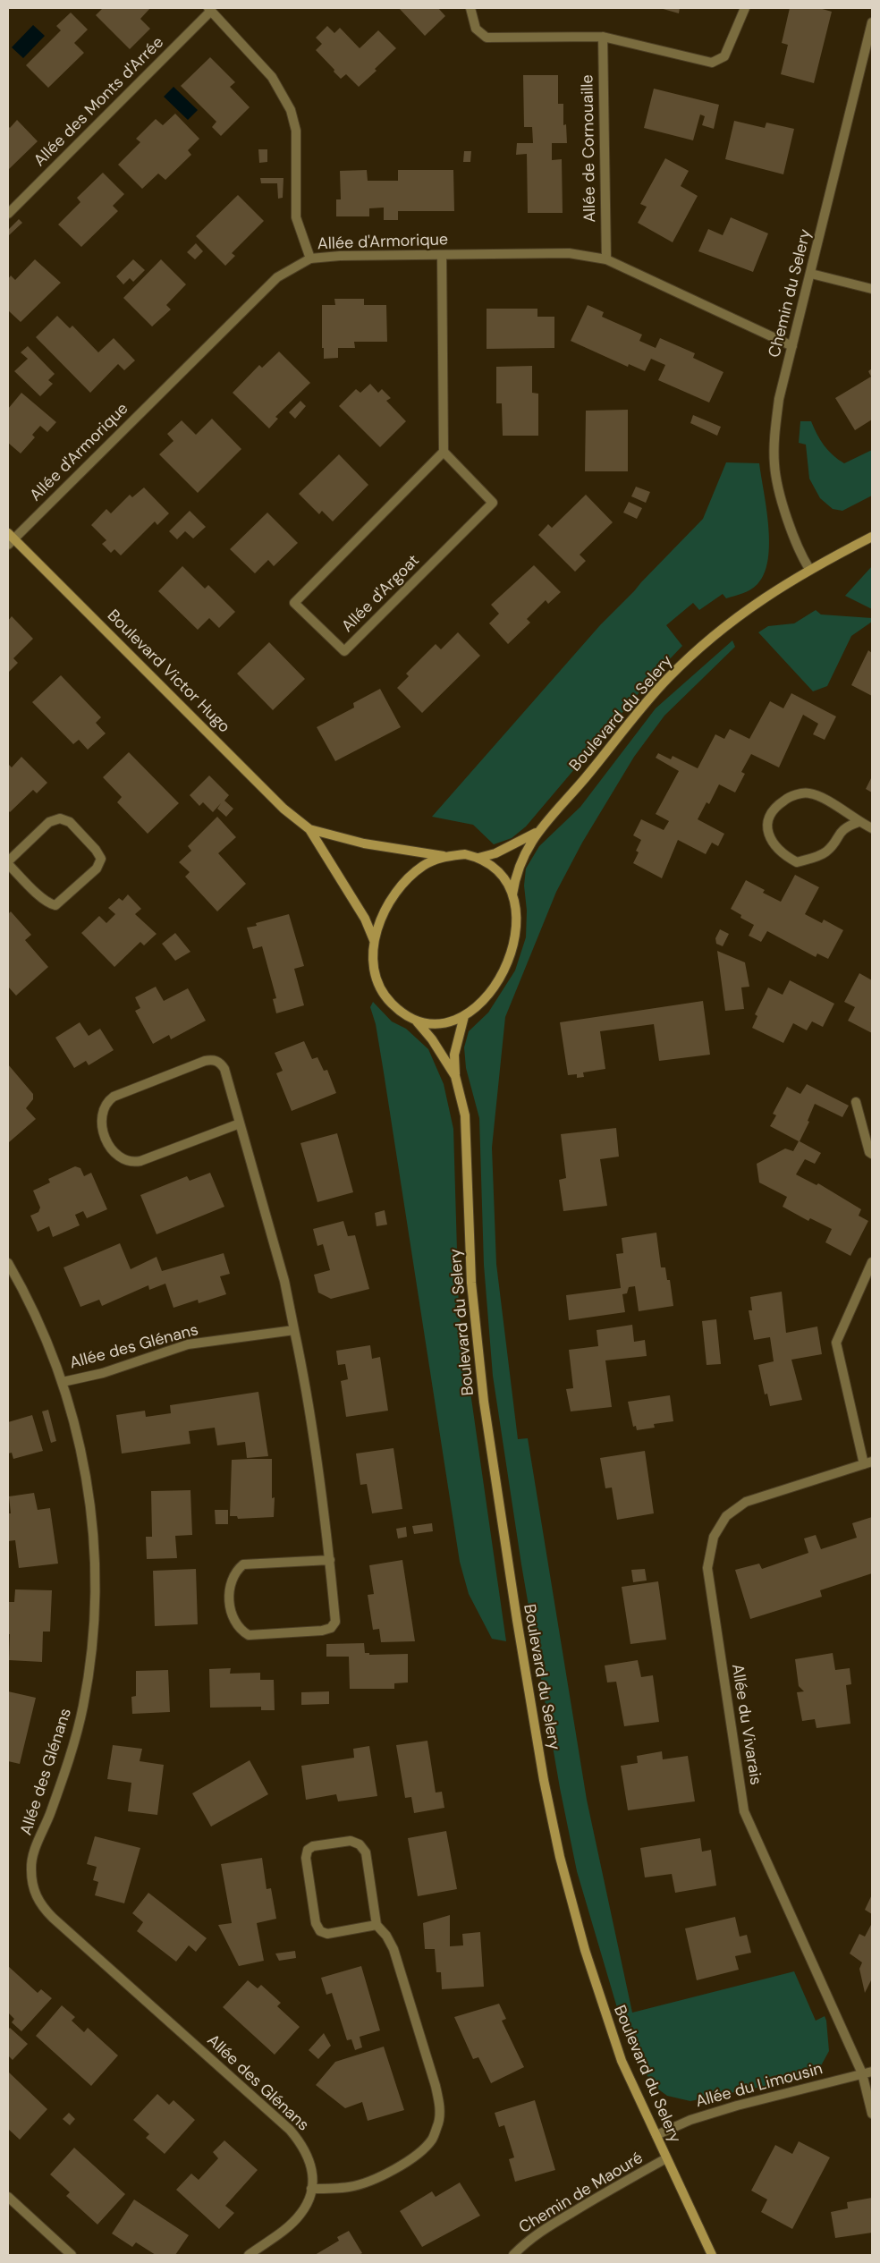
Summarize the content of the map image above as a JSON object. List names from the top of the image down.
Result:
{
  "streets": {
    "street": [
      "Allée des Monts d'Arrée",
      "Allée de Cornouaille",
      "Allée d'Armorique",
      "Chemin du Selery",
      "Allée d'Argoat",
      "Boulevard Victor Hugo",
      "Boulevard du Selery",
      "Allée des Glénans",
      "Allée du Vivarais",
      "Allée du Limousin",
      "Chemin de Maouré"
    ]
  },
  "crossings": [
    ["Allée des Monts d'Arrée", "Allée d'Armorique"],
    ["Allée de Cornouaille", "Allée d'Armorique"],
    ["Allée d'Armorique", "Chemin du Selery"],
    ["Allée d'Armorique", "Boulevard Victor Hugo"],
    ["Chemin du Selery", "Boulevard du Selery"],
    ["Boulevard Victor Hugo", "Boulevard du Selery"],
    ["Boulevard du Selery", "Allée du Limousin"],
    ["Boulevard du Selery", "Chemin de Maouré"],
    ["Allée du Vivarais", "Allée du Limousin"]
  ]
}
